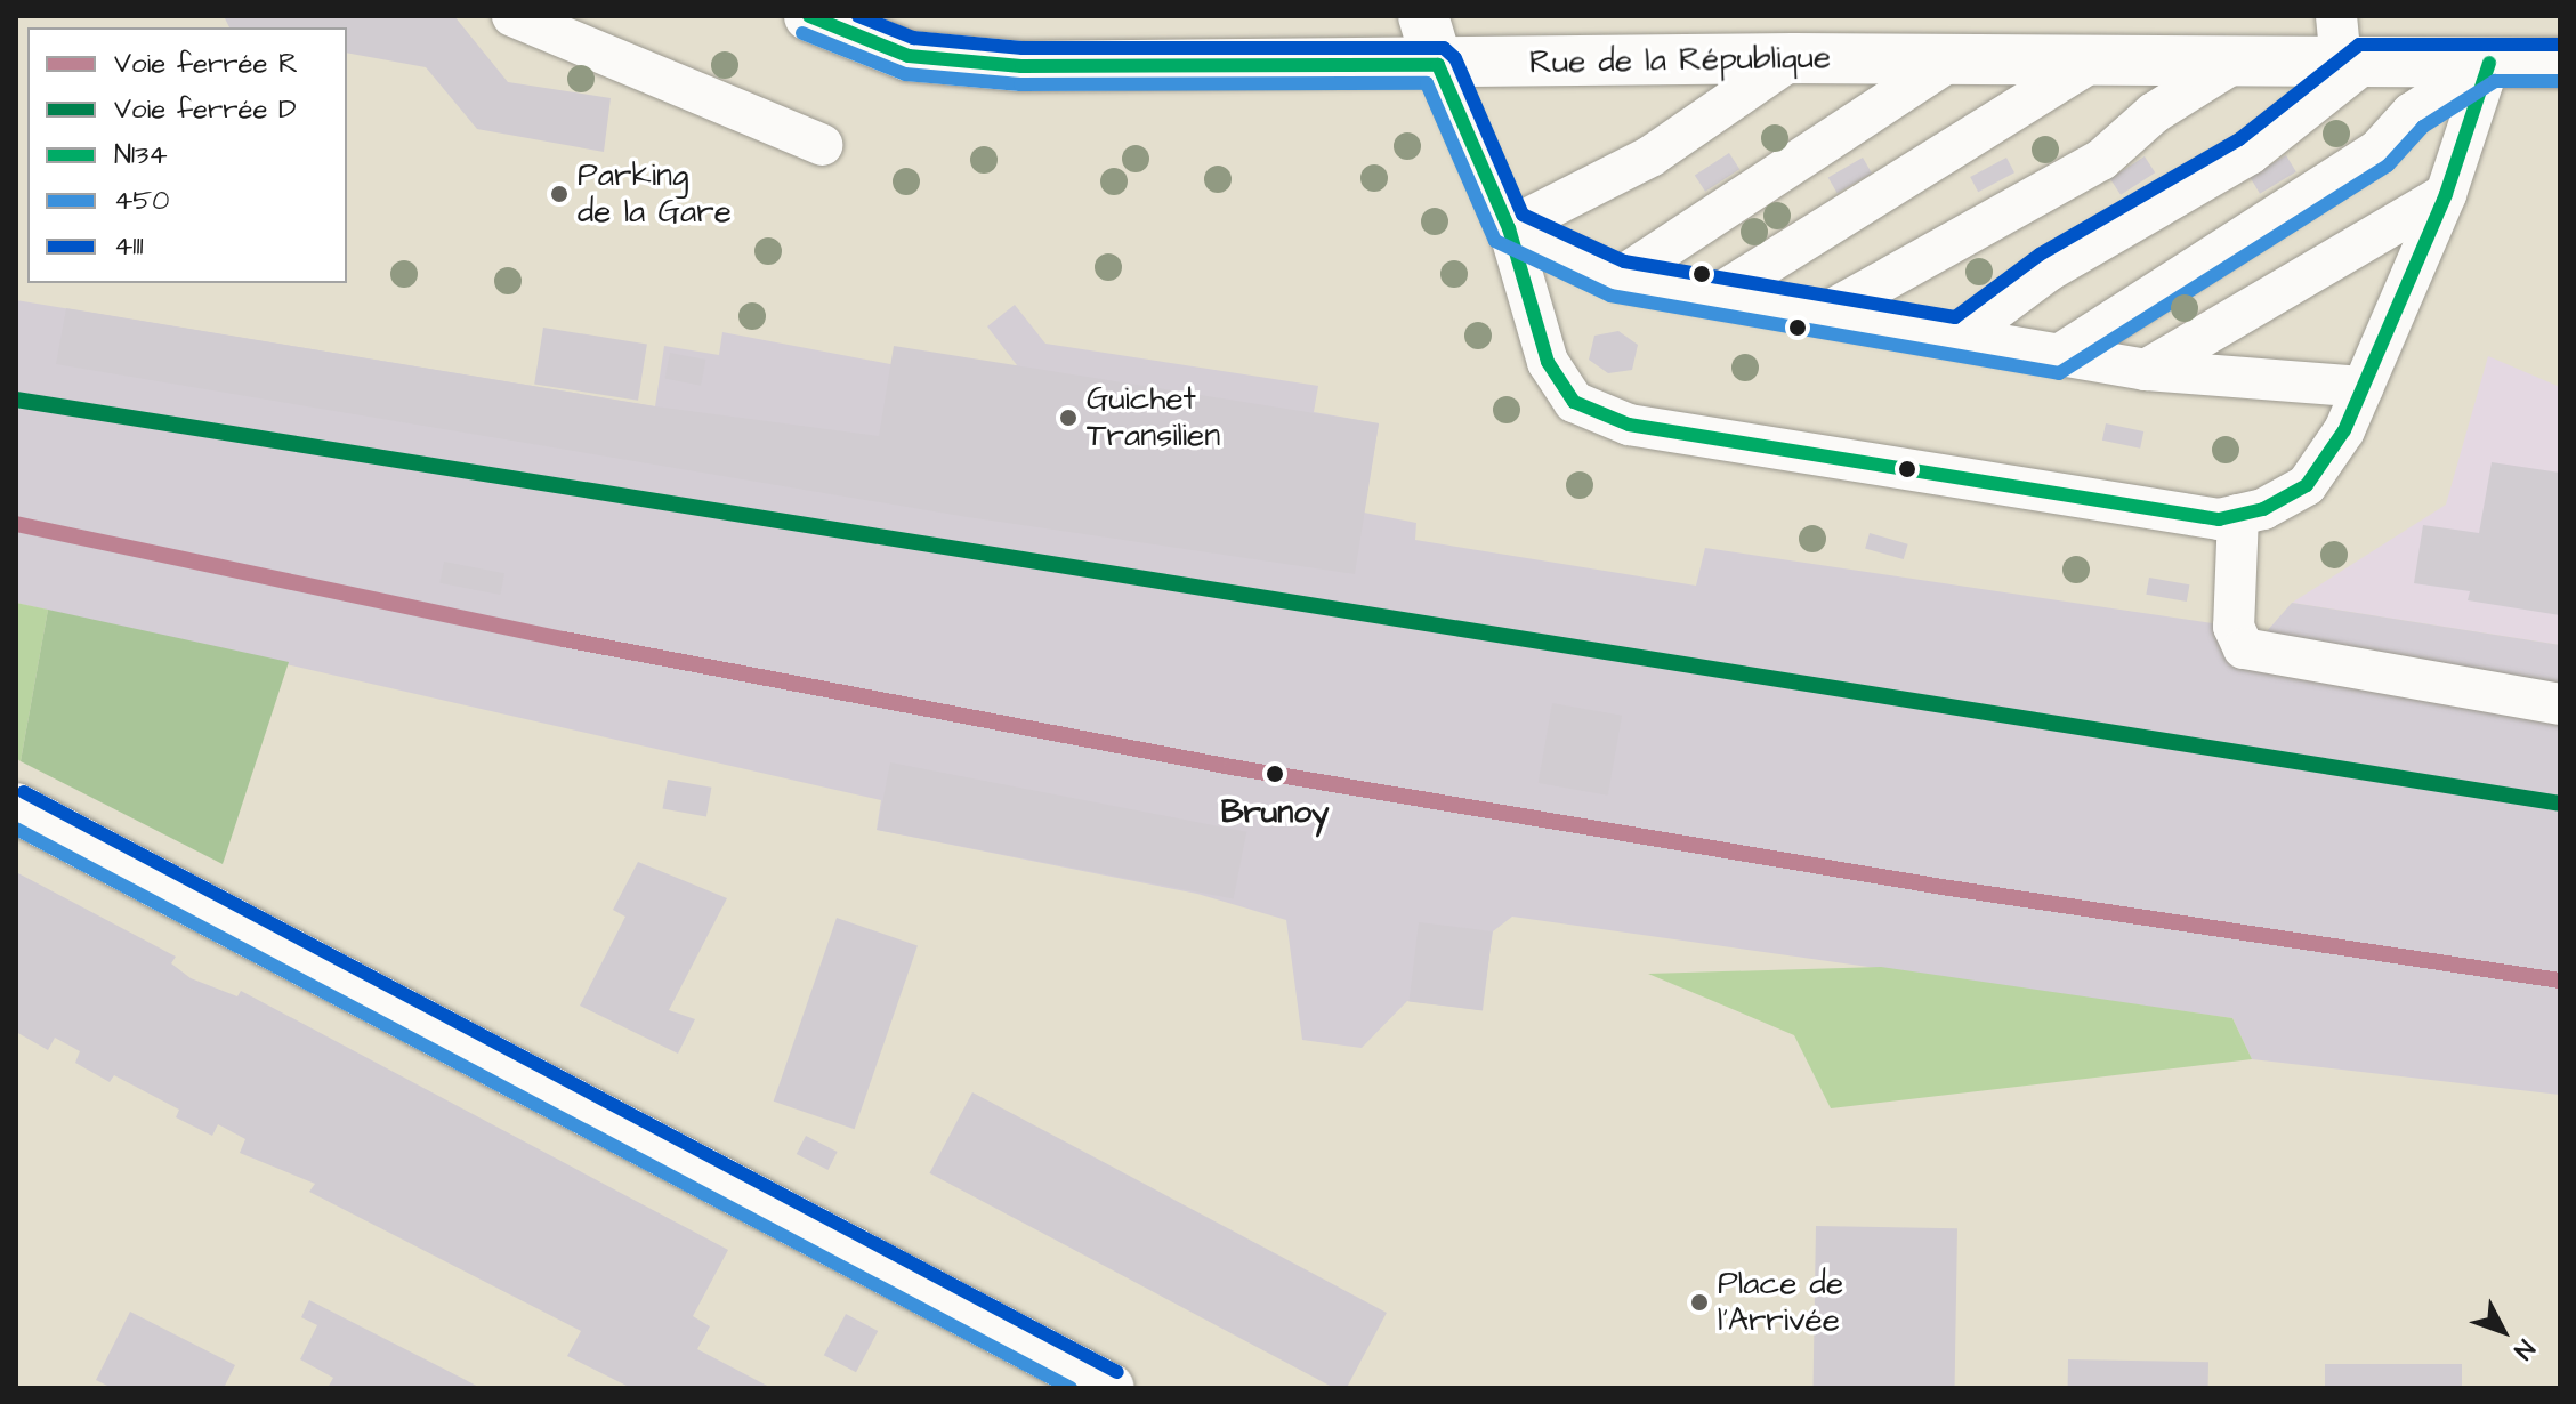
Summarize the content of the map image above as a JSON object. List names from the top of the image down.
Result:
{
  "streets": {
    "street": ["Rue de la République"]
  },
  "places": [
    "Parking de la Gare",
    "Guichet Transilien",
    "Brunoy",
    "Place de l'Arrivée"
  ],
  "lines": [
    "transit line N134",
    "transit line 4111",
    "transit line 450",
    "rail line D",
    "rail line R"
  ],
  "legend": [
    "Voie ferrée R",
    "Voie ferrée D",
    "N134",
    "450",
    "4111"
  ],
  "north": "bottom right"
}
